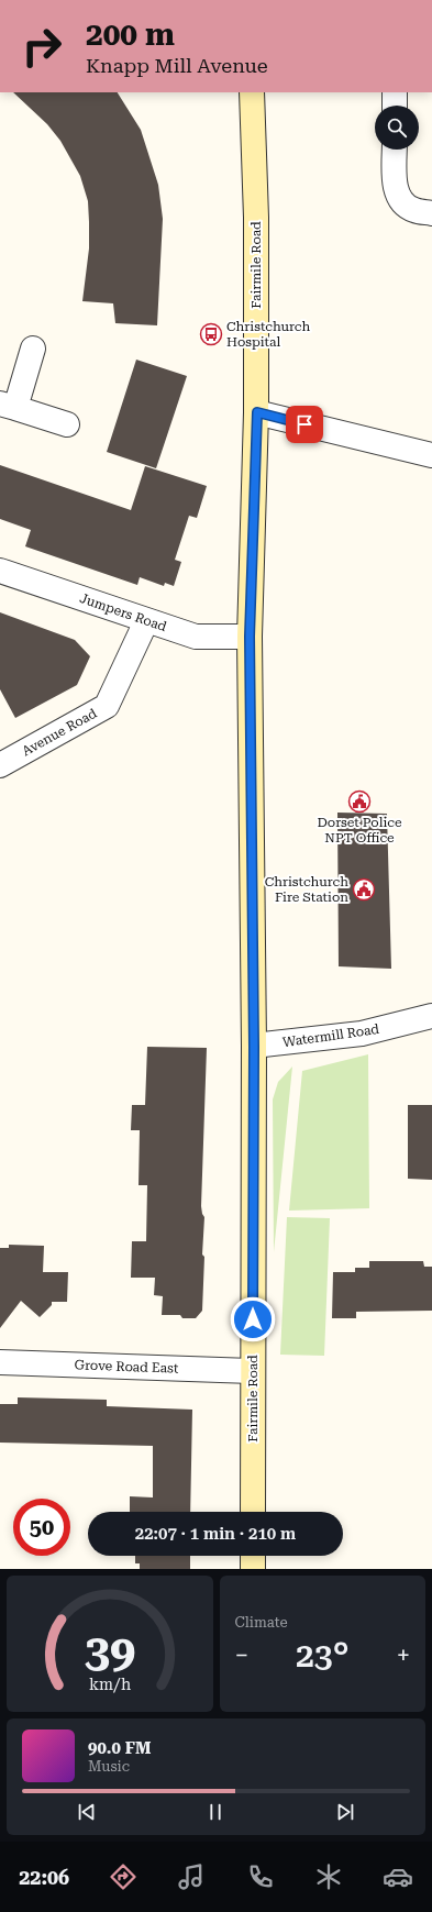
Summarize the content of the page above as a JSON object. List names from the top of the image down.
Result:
{
  "streets": {
    "main road": ["Fairmile Road"],
    "street": [
      "Jumpers Road",
      "Avenue Road",
      "Watermill Road",
      "Grove Road East"
    ]
  },
  "crossings": [
    ["Fairmile Road", "Jumpers Road"],
    ["Fairmile Road", "Watermill Road"],
    ["Fairmile Road", "Grove Road East"],
    ["Jumpers Road", "Avenue Road"]
  ],
  "places": {
    "bus stop": ["Christchurch Hospital"],
    "public building": ["Dorset Police NPT Office", "Christchurch Fire Station"]
  },
  "page": {
    "turn": ["200 m", "Knapp Mill Avenue"],
    "limit": "50",
    "trip": "22:07 · 1 min · 210 m",
    "tile": "Climate",
    "heat": ["−", "23°", "+"],
    "song": ["90.0 FM", "Music"],
    "tabs": "22:06",
    "gauge": ["39", "km/h"]
  }
}
